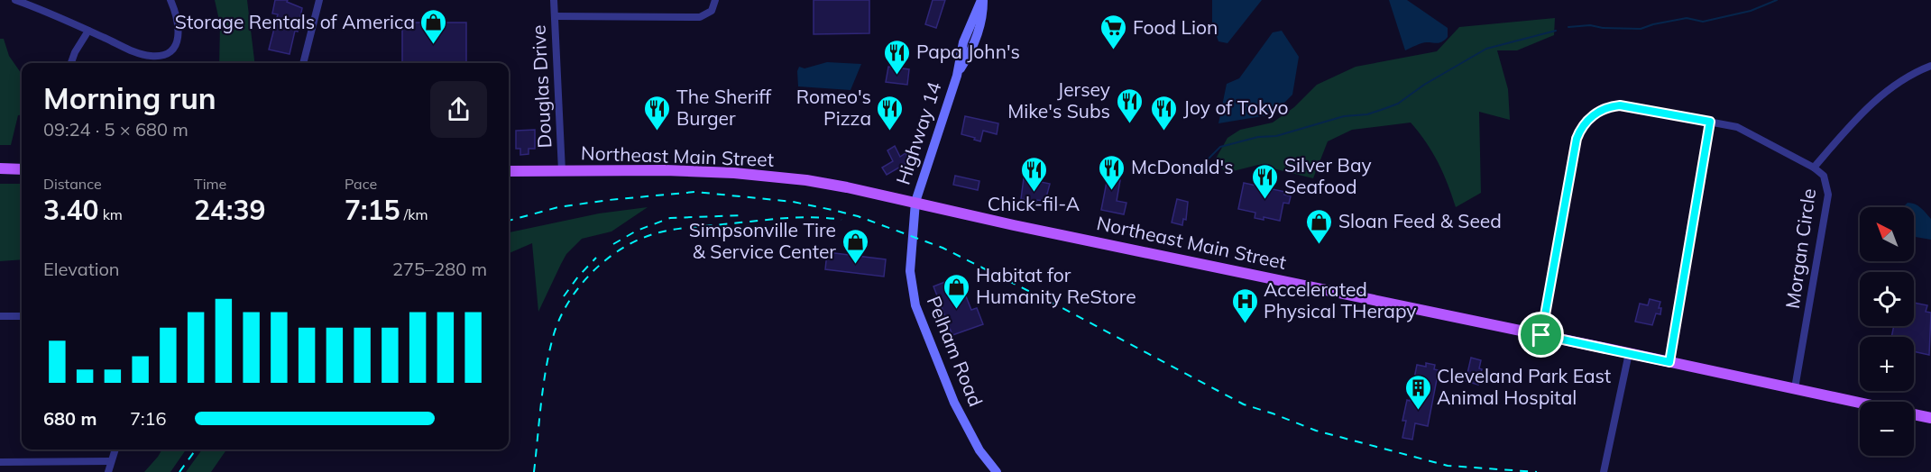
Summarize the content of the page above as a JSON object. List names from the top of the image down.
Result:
{
  "streets": {
    "main road": ["Northeast Main Street"],
    "street": [
      "Douglas Drive",
      "Highway 14",
      "Morgan Circle",
      "Pelham Road"
    ]
  },
  "crossings": [
    ["Douglas Drive", "Northeast Main Street"],
    ["Highway 14", "Northeast Main Street"],
    ["Highway 14", "Pelham Road"],
    ["Northeast Main Street", "Morgan Circle"],
    ["Northeast Main Street", "Pelham Road"]
  ],
  "places": {
    "shop": [
      "Storage Rentals of America",
      "Sloan Feed & Seed",
      "Simpsonville Tire & Service Center",
      "Habitat for Humanity ReStore"
    ],
    "supermarket": ["Food Lion"],
    "restaurant": [
      "Papa John's",
      "Jersey Mike's Subs",
      "The Sheriff Burger",
      "Romeo's Pizza",
      "Joy of Tokyo",
      "McDonald's",
      "Chick-fil-A",
      "Silver Bay Seafood"
    ],
    "hospital": ["Accelerated Physical THerapy"],
    "building": ["Cleveland Park East Animal Hospital"]
  },
  "north": "top left",
  "page": {
    "heading": ["Morning run", "09:24 · 5 × 680 m"],
    "stats": [
      ["Distance", "3.40 km"],
      ["Time", "24:39"],
      ["Pace", "7:15 /km"]
    ],
    "map_buttons": ["+", "−"],
    "chart": ["Elevation", "275–280 m"],
    "list": [
      {
        "name": "680 m",
        "note": "7:16"
      }
    ]
  }
}
